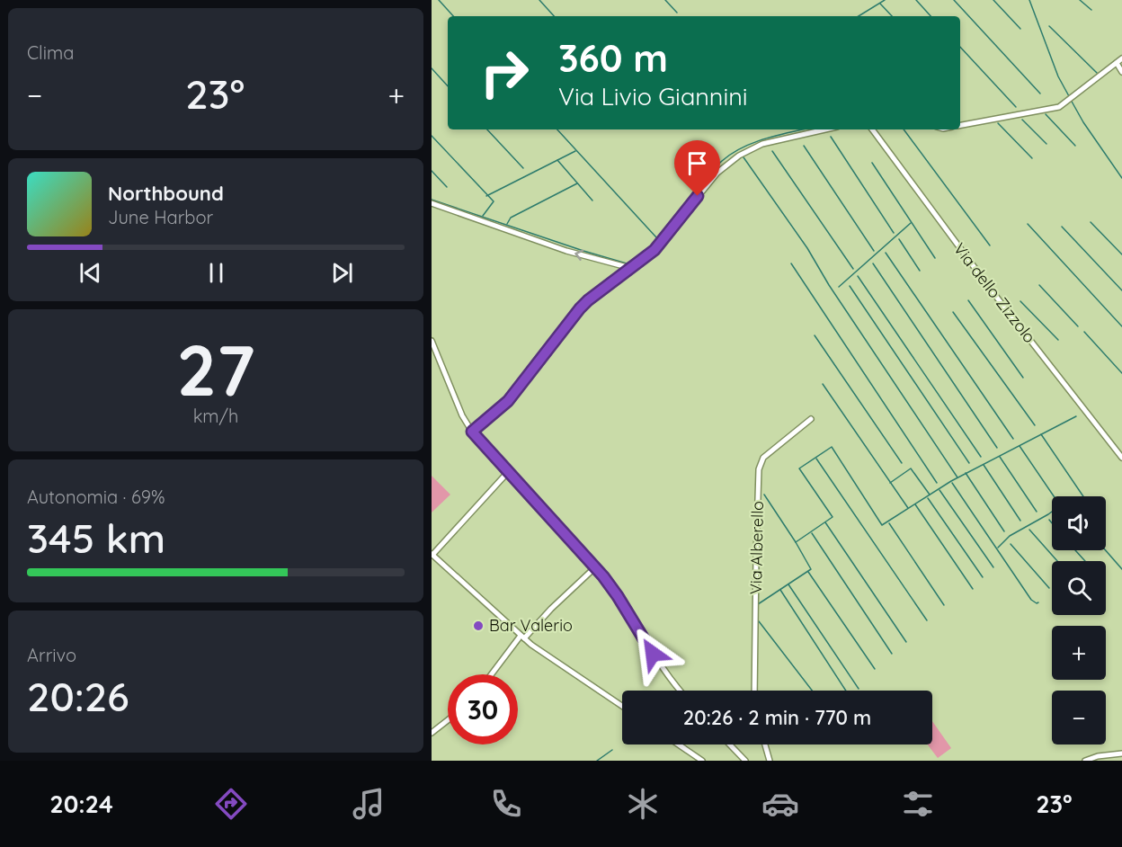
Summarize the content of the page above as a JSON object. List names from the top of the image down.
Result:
{
  "streets": {
    "street": ["Via dello Zizzolo", "Via Alberello"]
  },
  "places": ["Bar Valerio"],
  "page": {
    "tile": [
      "Clima",
      ["27", "km/h"],
      ["Autonomia · 69%", "345 km"],
      ["Arrivo", "20:26"]
    ],
    "turn": ["360 m", "Via Livio Giannini"],
    "heat": ["−", "23°", "+"],
    "song": ["Northbound", "June Harbor"],
    "map_buttons": ["+", "−"],
    "limit": "30",
    "trip": "20:26 · 2 min · 770 m",
    "tabs": ["20:24", "23°"]
  }
}
